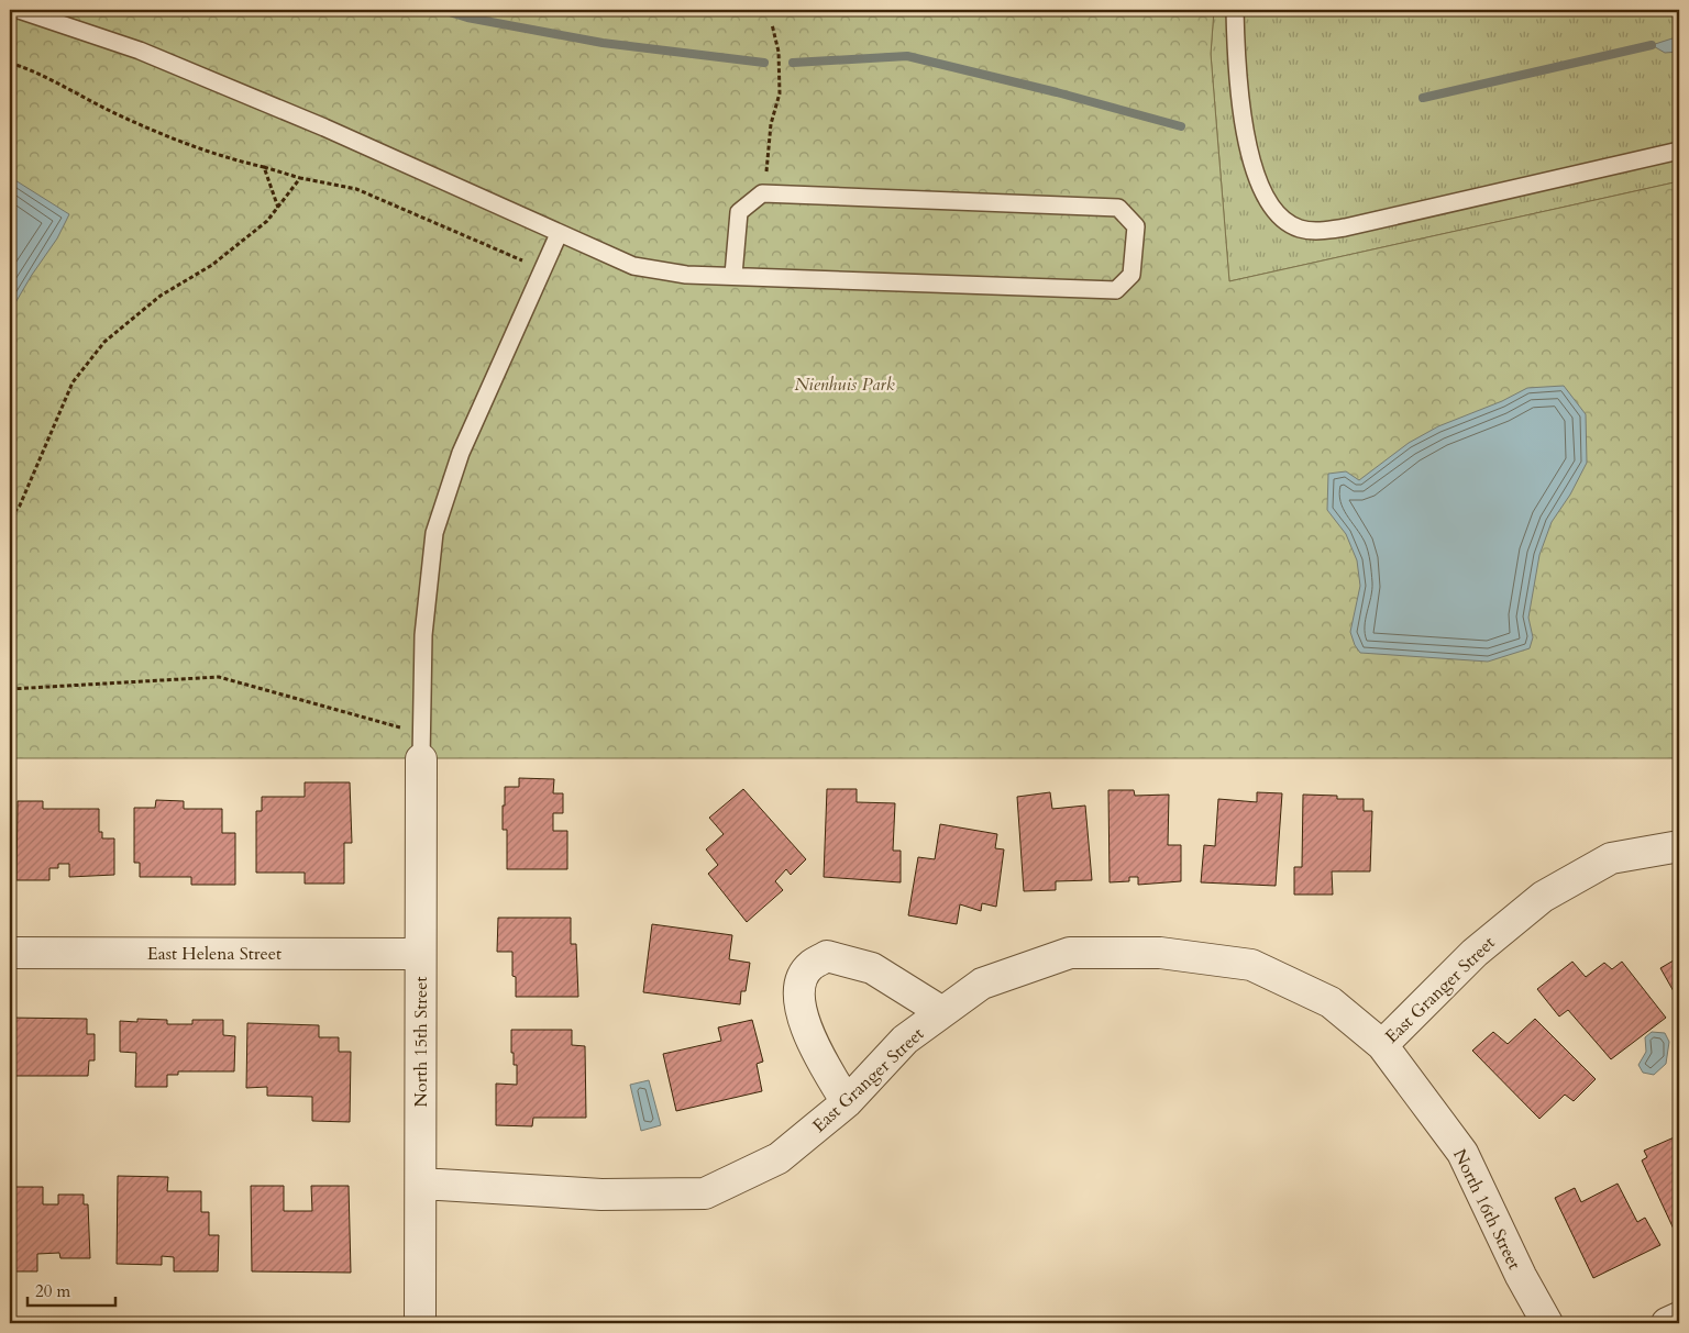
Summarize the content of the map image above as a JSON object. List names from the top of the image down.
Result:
{
  "streets": {
    "street": [
      "East Helena Street",
      "East Granger Street",
      "North 15th Street",
      "North 16th Street"
    ]
  },
  "crossings": [
    ["East Helena Street", "North 15th Street"],
    ["East Granger Street", "North 15th Street"],
    ["East Granger Street", "North 16th Street"]
  ],
  "parks": ["Nienhuis Park"],
  "scale_bar": "20 m"
}
